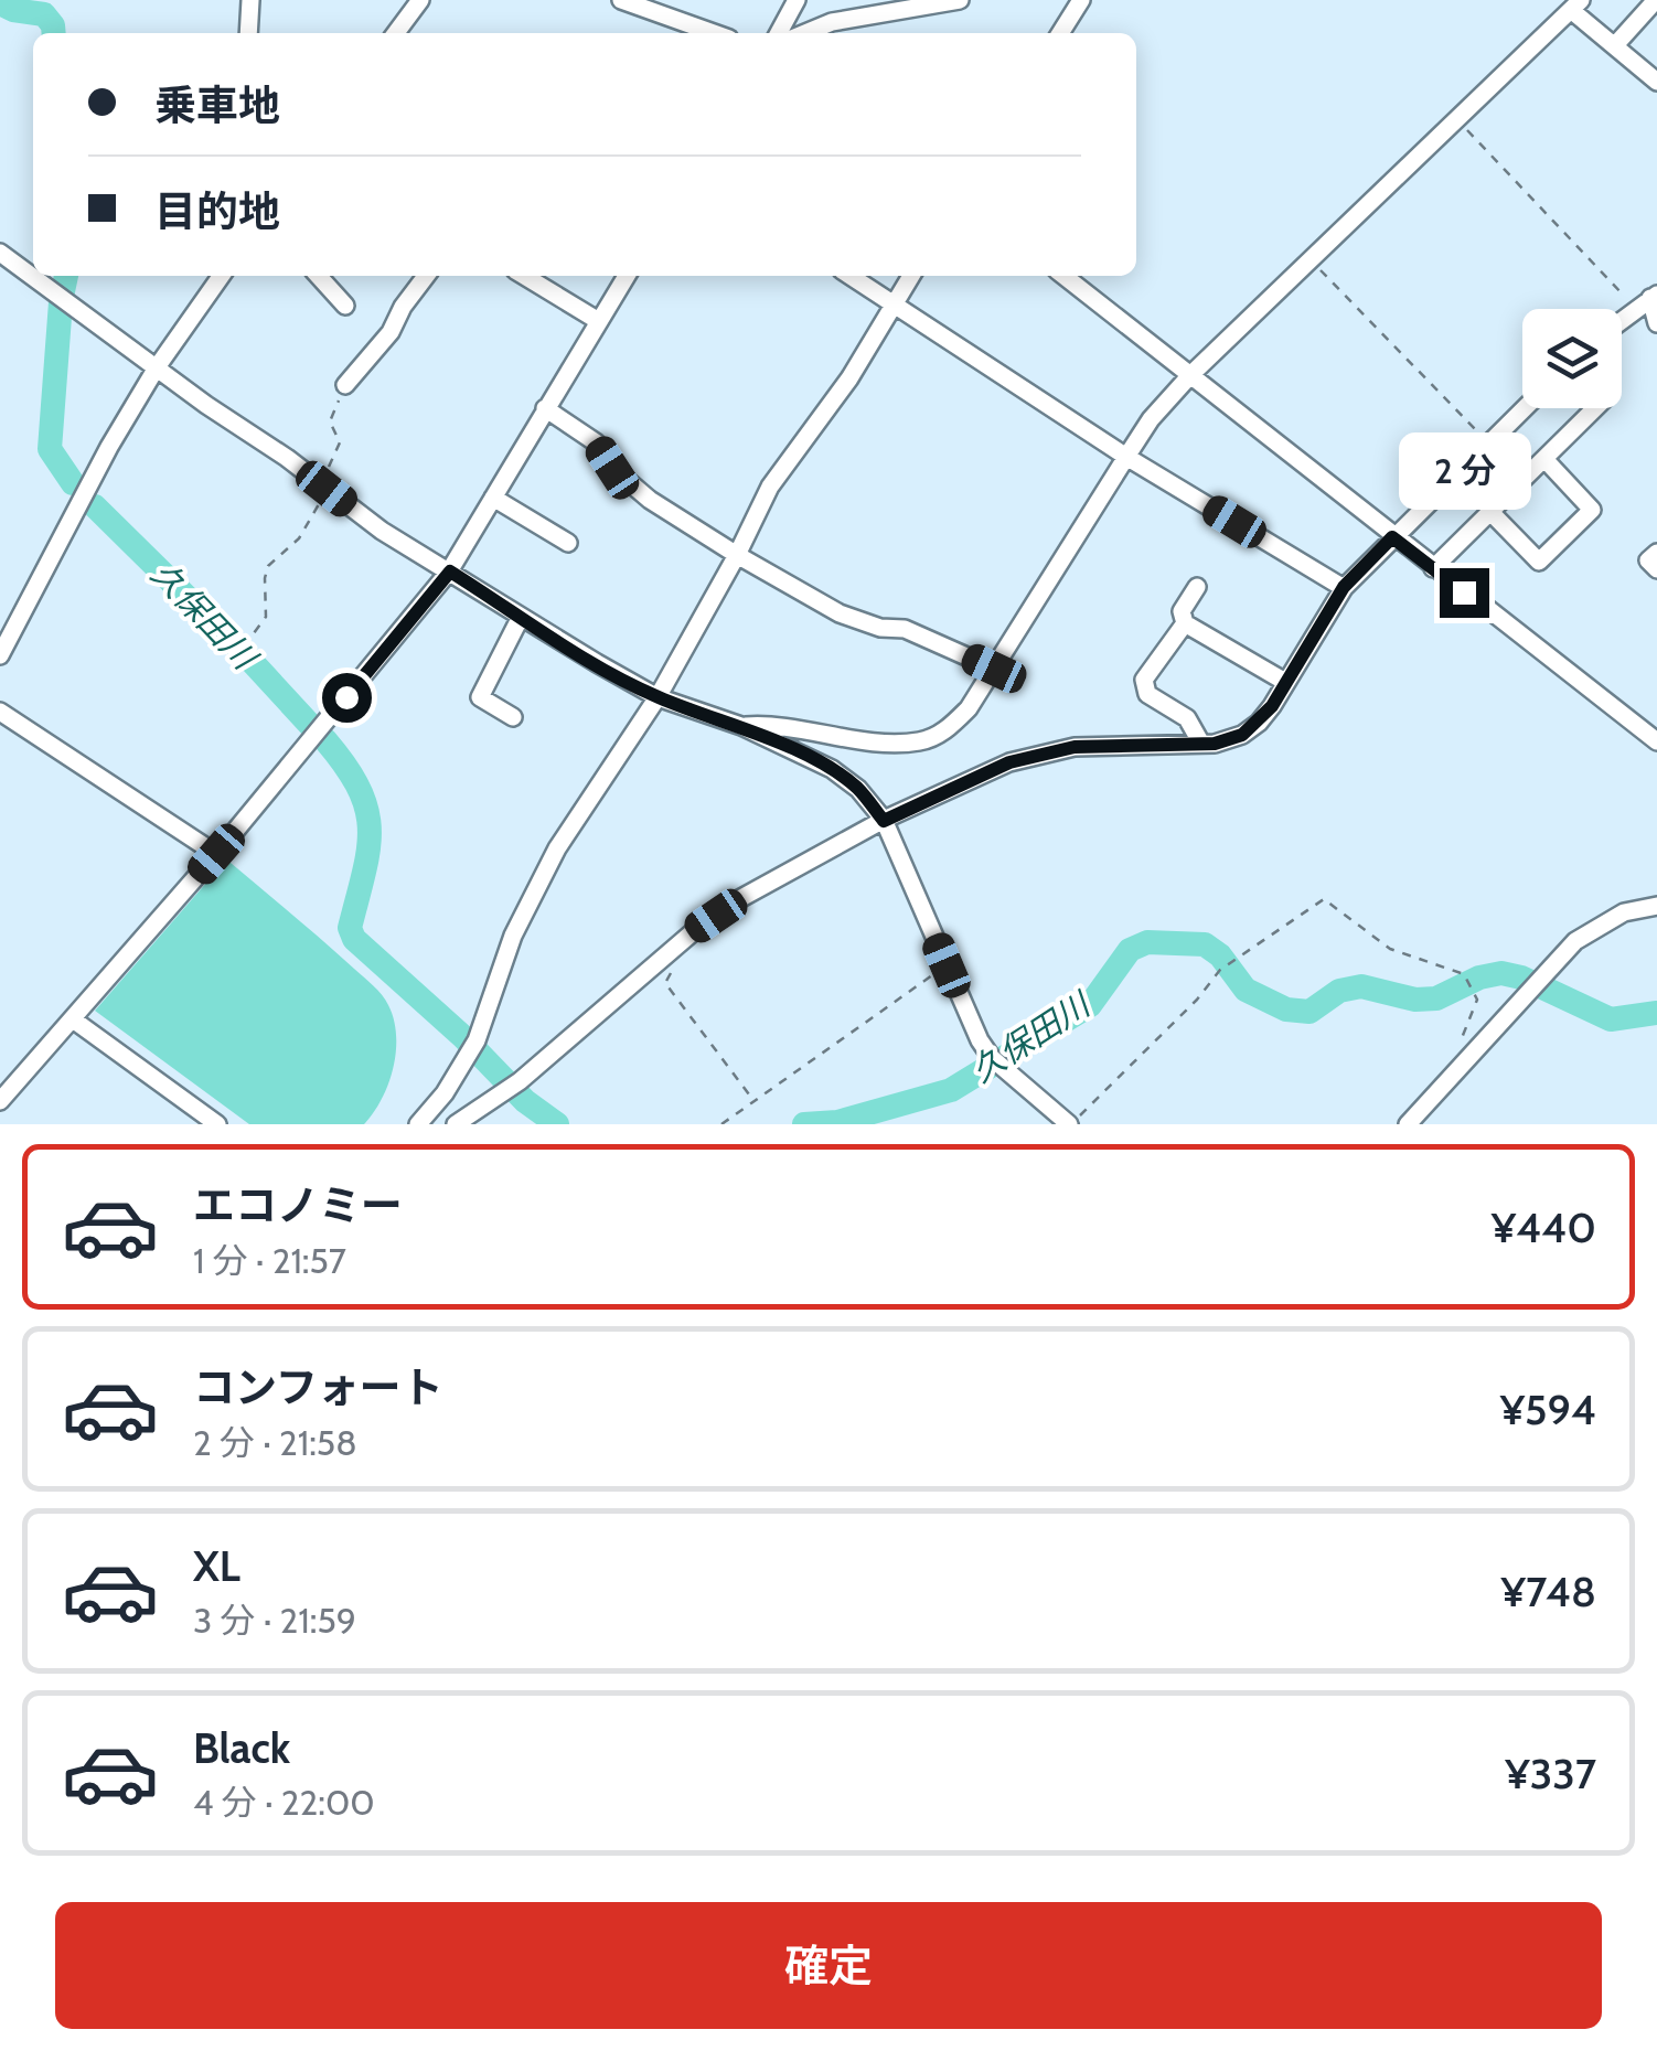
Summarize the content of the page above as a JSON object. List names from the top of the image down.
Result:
{
  "water": ["久保田川"],
  "page": {
    "banner": ["乗車地", "目的地"],
    "bubble": "2 分",
    "list": [
      {
        "name": "エコノミー",
        "note": "1 分 · 21:57",
        "value": "¥440"
      },
      {
        "name": "コンフォート",
        "note": "2 分 · 21:58",
        "value": "¥594"
      },
      {
        "name": "XL",
        "note": "3 分 · 21:59",
        "value": "¥748"
      },
      {
        "name": "Black",
        "note": "4 分 · 22:00",
        "value": "¥337"
      }
    ],
    "buttons": "確定"
  }
}
